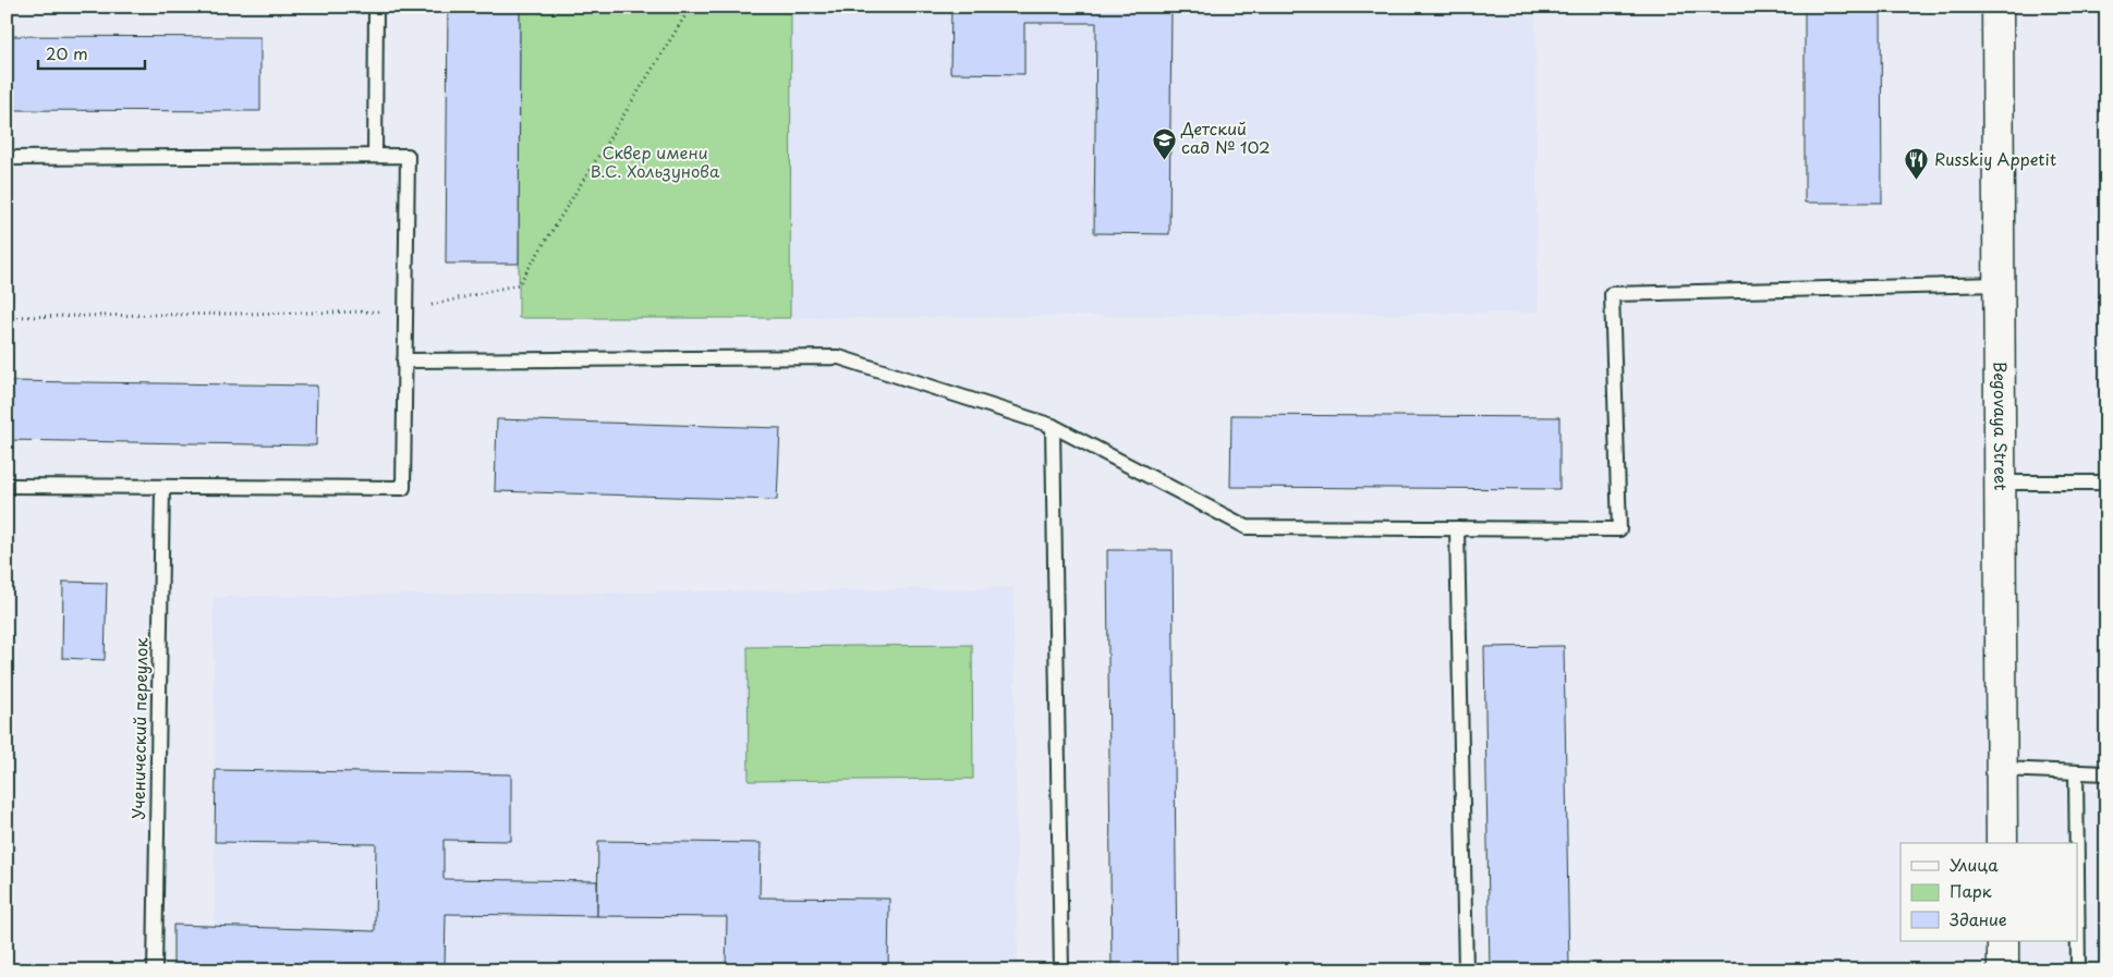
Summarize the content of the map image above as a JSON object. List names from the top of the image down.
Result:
{
  "streets": {
    "street": ["Begovaya Street"],
    "lane": ["Ученический переулок"]
  },
  "parks": ["Сквер имени В.С. Хользунова"],
  "places": {
    "school or university": ["Детский сад № 102"],
    "restaurant": ["Russkiy Appetit"]
  },
  "legend": ["Улица", "Парк", "Здание"],
  "scale_bar": "20 m"
}
